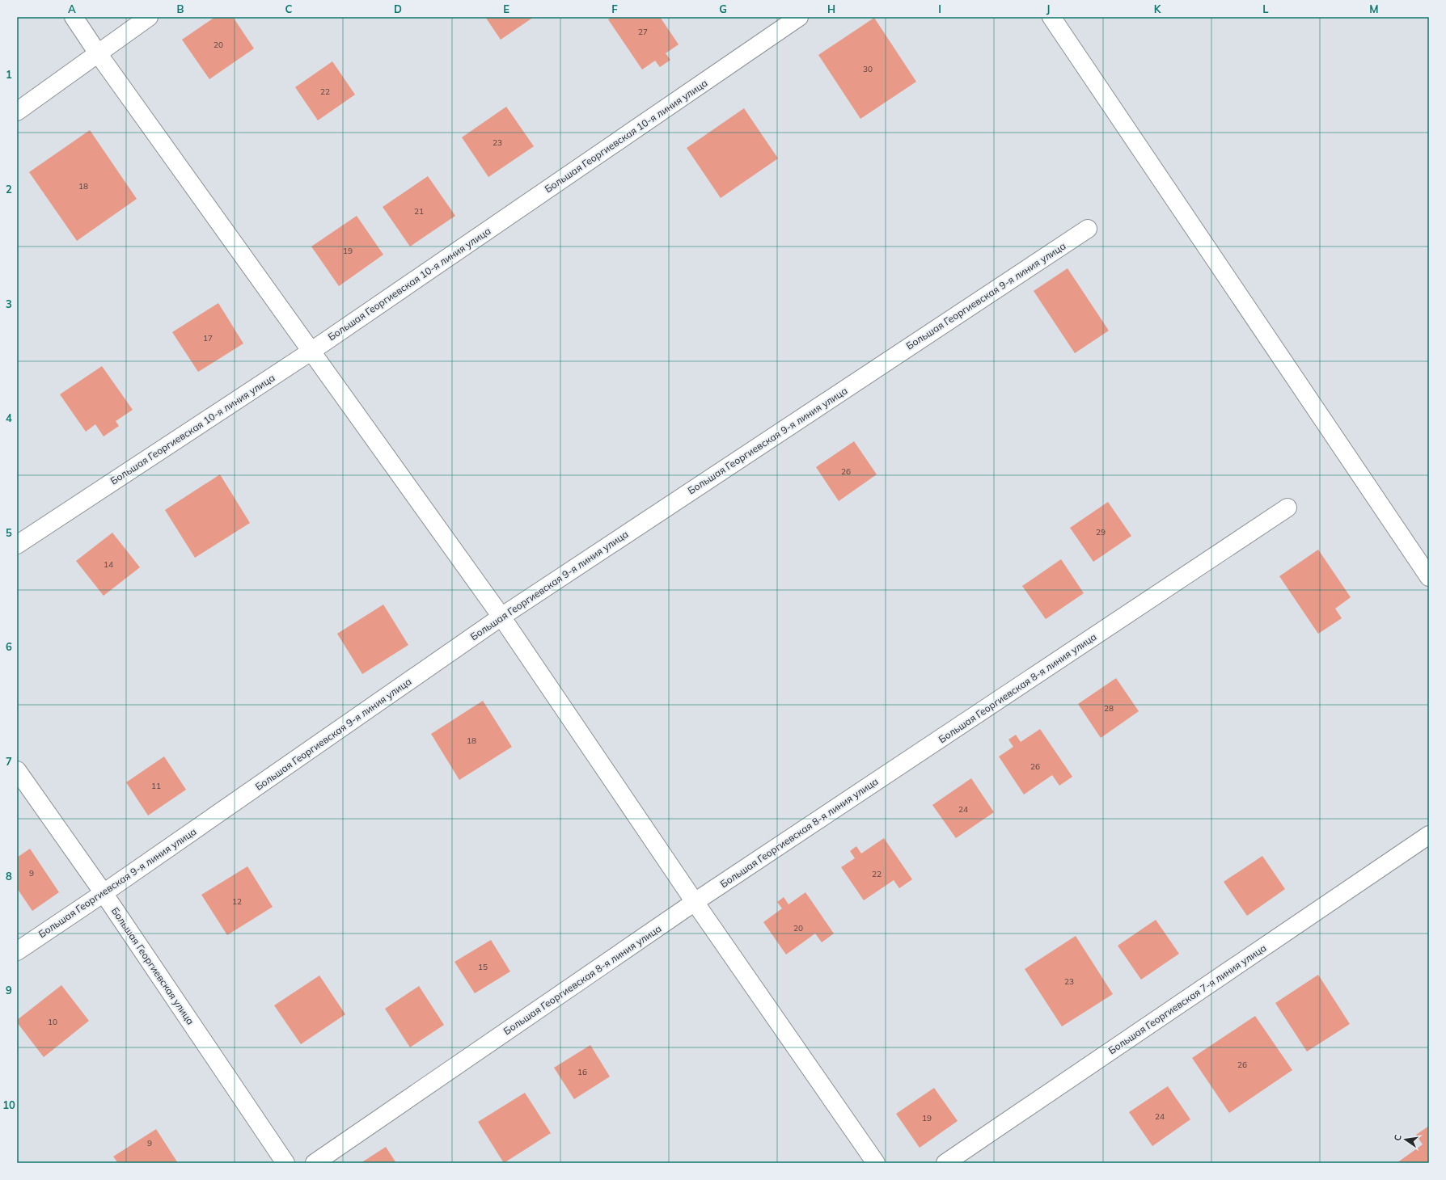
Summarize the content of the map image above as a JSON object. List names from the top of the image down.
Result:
{
  "streets": {
    "street": [
      "Большая Георгиевская 10-я линия улица",
      "Большая Георгиевская 9-я линия улица",
      "Большая Георгиевская 8-я линия улица",
      "Большая Георгиевская улица",
      "Большая Георгиевская 7-я линия улица"
    ]
  },
  "crossings": [
    ["Большая Георгиевская 9-я линия улица", "Большая Георгиевская улица"]
  ],
  "house_numbers": [
    "27",
    "20",
    "30",
    "22",
    "23",
    "18",
    "21",
    "19",
    "17",
    "26",
    "29",
    "14",
    "28",
    "18",
    "26",
    "11",
    "24",
    "9",
    "22",
    "12",
    "20",
    "15",
    "23",
    "10",
    "26",
    "16",
    "24",
    "19",
    "9"
  ],
  "north": "left",
  "grid": {
    "columns": [
      "A",
      "B",
      "C",
      "D",
      "E",
      "F",
      "G",
      "H",
      "I",
      "J",
      "K",
      "L",
      "M"
    ],
    "rows": [
      "1",
      "2",
      "3",
      "4",
      "5",
      "6",
      "7",
      "8",
      "9",
      "10"
    ]
  }
}
